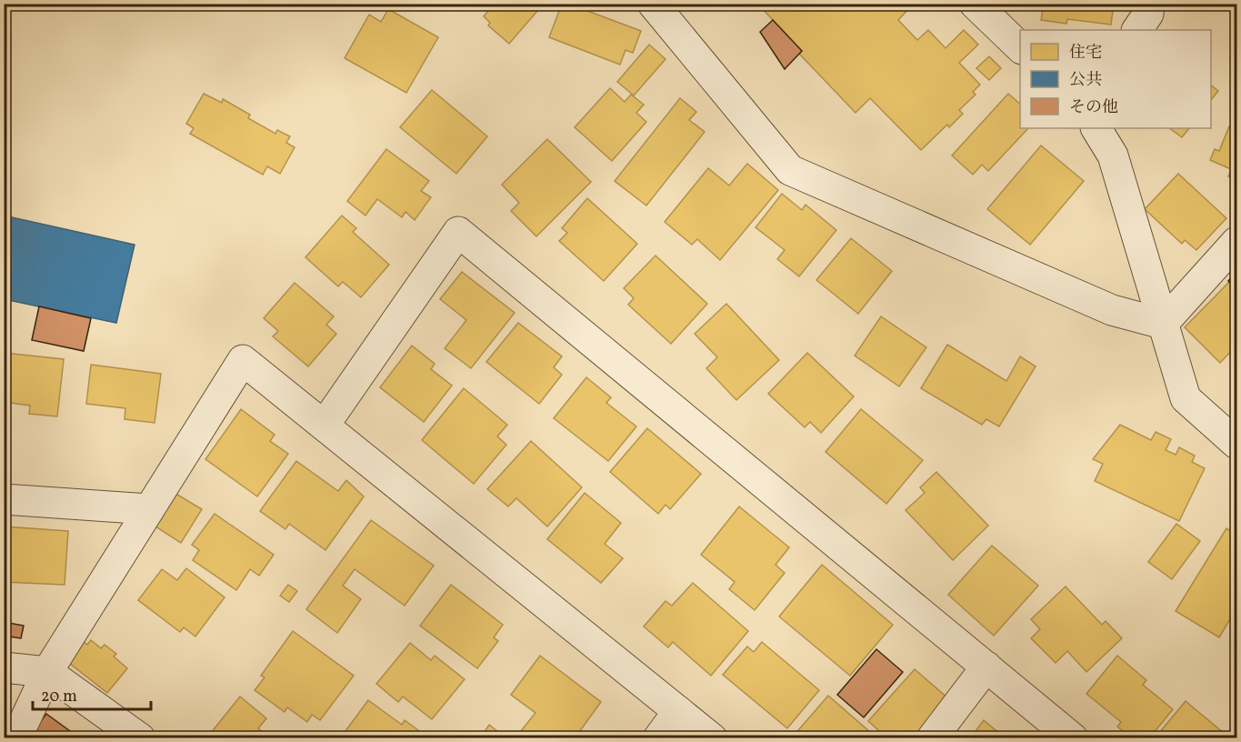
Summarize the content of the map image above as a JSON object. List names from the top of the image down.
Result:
{
  "legend": ["住宅", "公共", "その他"],
  "scale_bar": "20 m"
}
